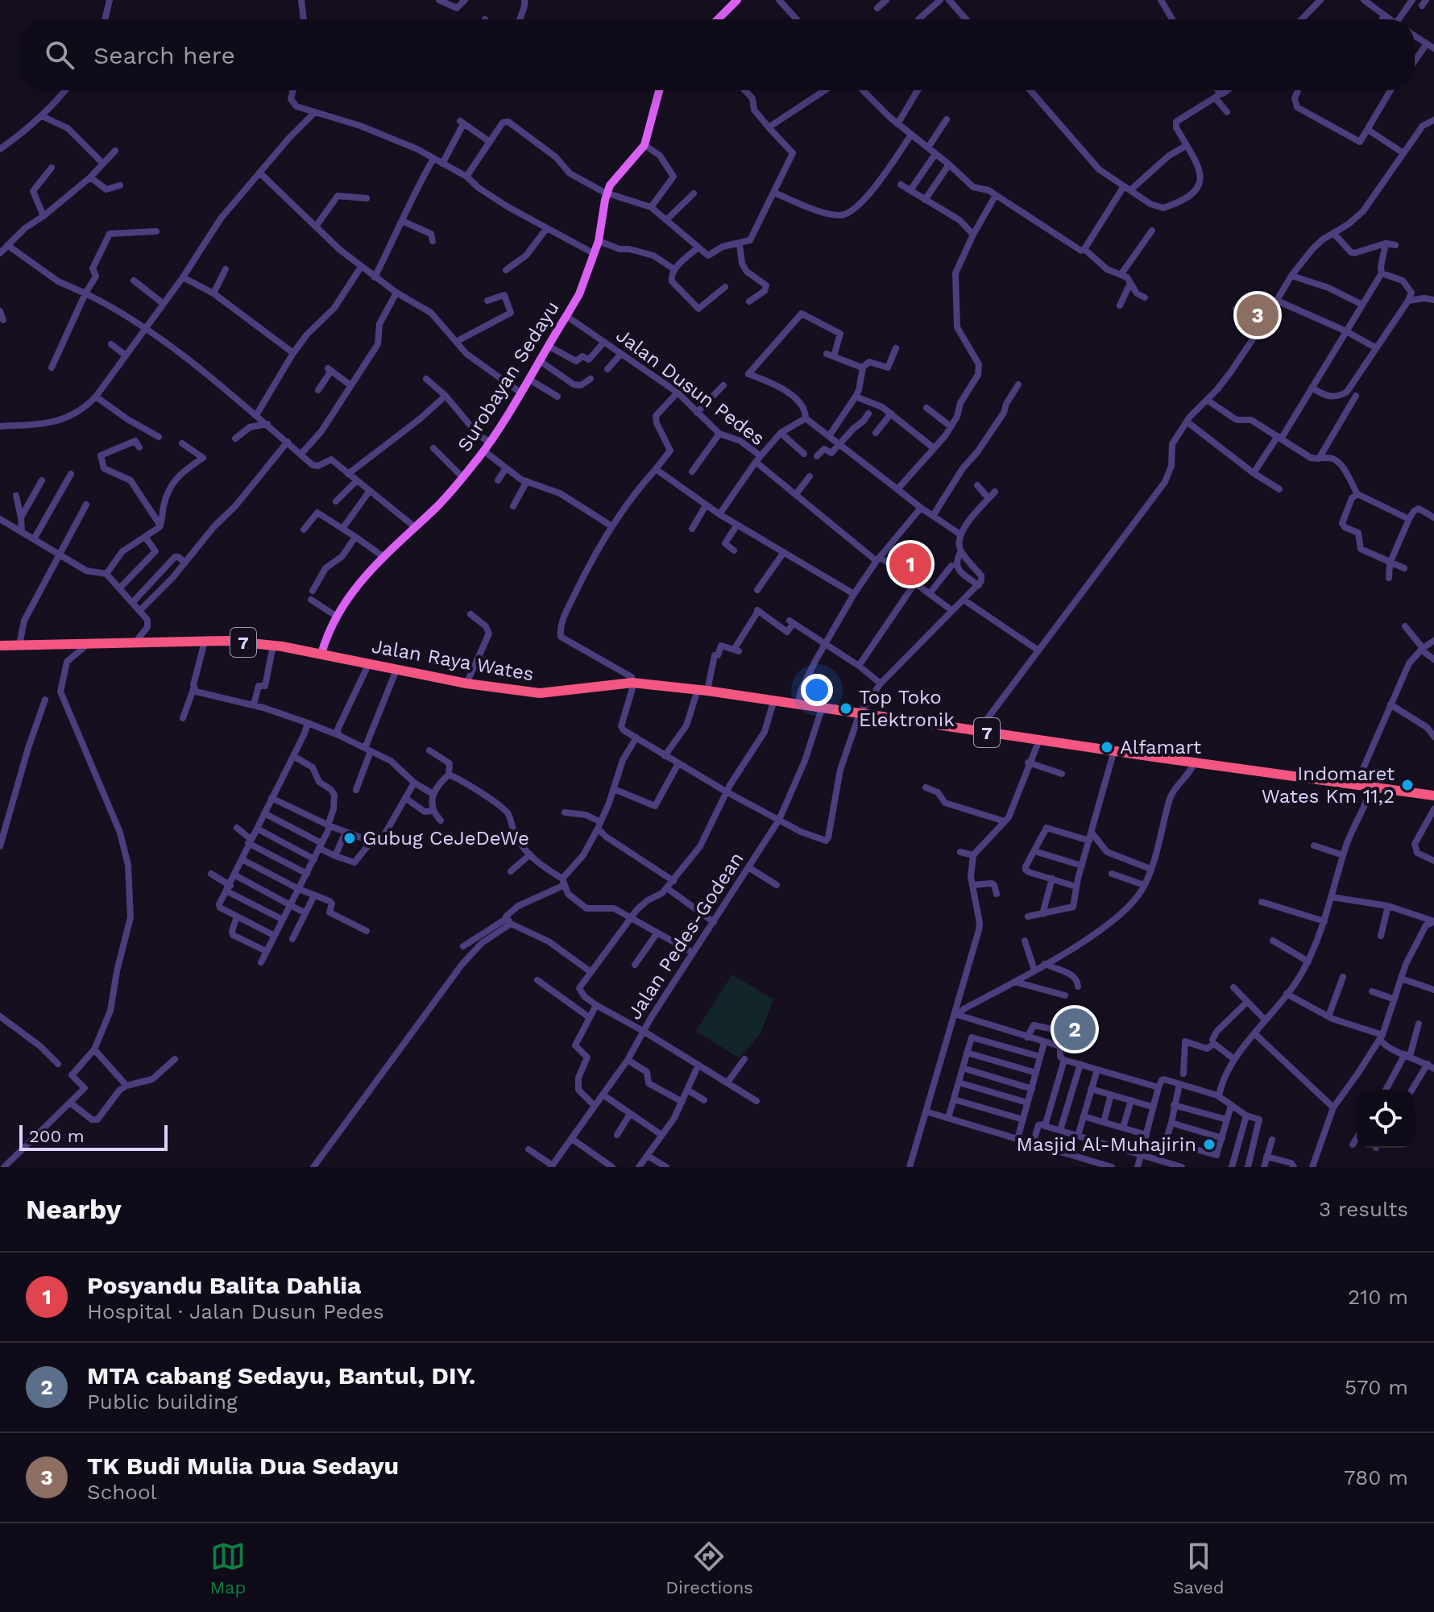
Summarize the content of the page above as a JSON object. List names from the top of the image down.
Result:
{
  "streets": {
    "highway": ["7", "Jalan Raya Wates"],
    "main road": ["Surobayan Sedayu"],
    "street": ["Jalan Dusun Pedes", "Jalan Pedes-Godean"]
  },
  "crossings": [
    ["Surobayan Sedayu", "Jalan Dusun Pedes"],
    ["Surobayan Sedayu", "Jalan Raya Wates"],
    ["Jalan Raya Wates", "Jalan Pedes-Godean"]
  ],
  "places": [
    "Top Toko Elektronik",
    "Alfamart",
    "Indomaret Wates Km 11,2",
    "Gubug CeJeDeWe",
    "Masjid Al-Muhajirin"
  ],
  "scale_bar": "200 m",
  "page": {
    "search": "Search here",
    "pins": ["3", "1", "2"],
    "scale": "200 m",
    "heading": ["Nearby", "3 results"],
    "list": [
      {
        "mark": "1",
        "name": "Posyandu Balita Dahlia",
        "note": "Hospital · Jalan Dusun Pedes",
        "value": "210 m"
      },
      {
        "mark": "2",
        "name": "MTA cabang Sedayu, Bantul, DIY.",
        "note": "Public building",
        "value": "570 m"
      },
      {
        "mark": "3",
        "name": "TK Budi Mulia Dua Sedayu",
        "note": "School",
        "value": "780 m"
      }
    ],
    "nav": ["Map", "Directions", "Saved"]
  }
}
